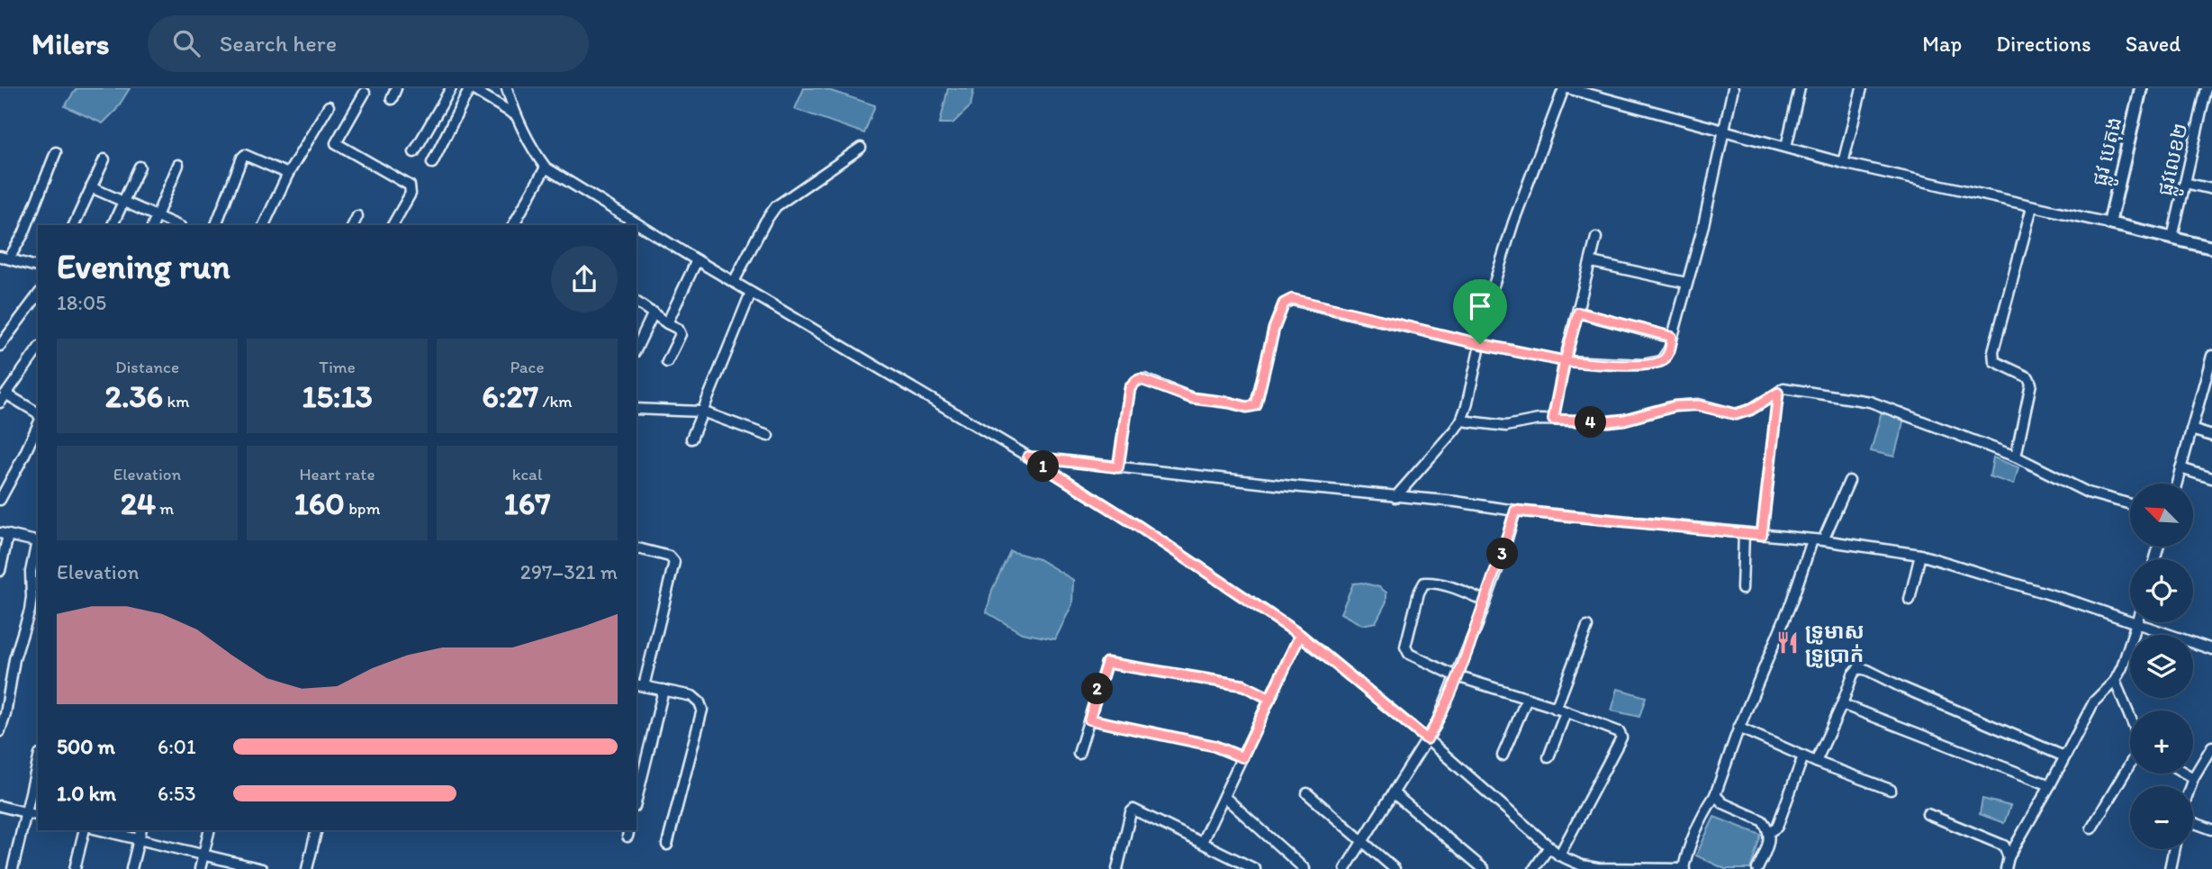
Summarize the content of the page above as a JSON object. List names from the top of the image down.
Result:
{
  "streets": {
    "street": ["ផ្លូវ បេតុង", "ផ្លូវលេខ២"]
  },
  "places": {
    "restaurant": ["ទ្រូមាស ទ្រូប្រាក់"]
  },
  "north": "top left",
  "page": {
    "header": "Milers",
    "search": "Search here",
    "nav": ["Map", "Directions", "Saved"],
    "heading": ["Evening run", "18:05"],
    "stats": [
      ["Distance", "2.36 km"],
      ["Time", "15:13"],
      ["Pace", "6:27 /km"],
      ["Elevation", "24 m"],
      ["Heart rate", "160 bpm"],
      ["kcal", "167"]
    ],
    "pins": [
      "4",
      "1",
      "3",
      "2"
    ],
    "map_buttons": ["+", "−"],
    "chart": ["Elevation", "297–321 m"],
    "list": [
      {
        "name": "500 m",
        "note": "6:01"
      },
      {
        "name": "1.0 km",
        "note": "6:53"
      }
    ]
  }
}
